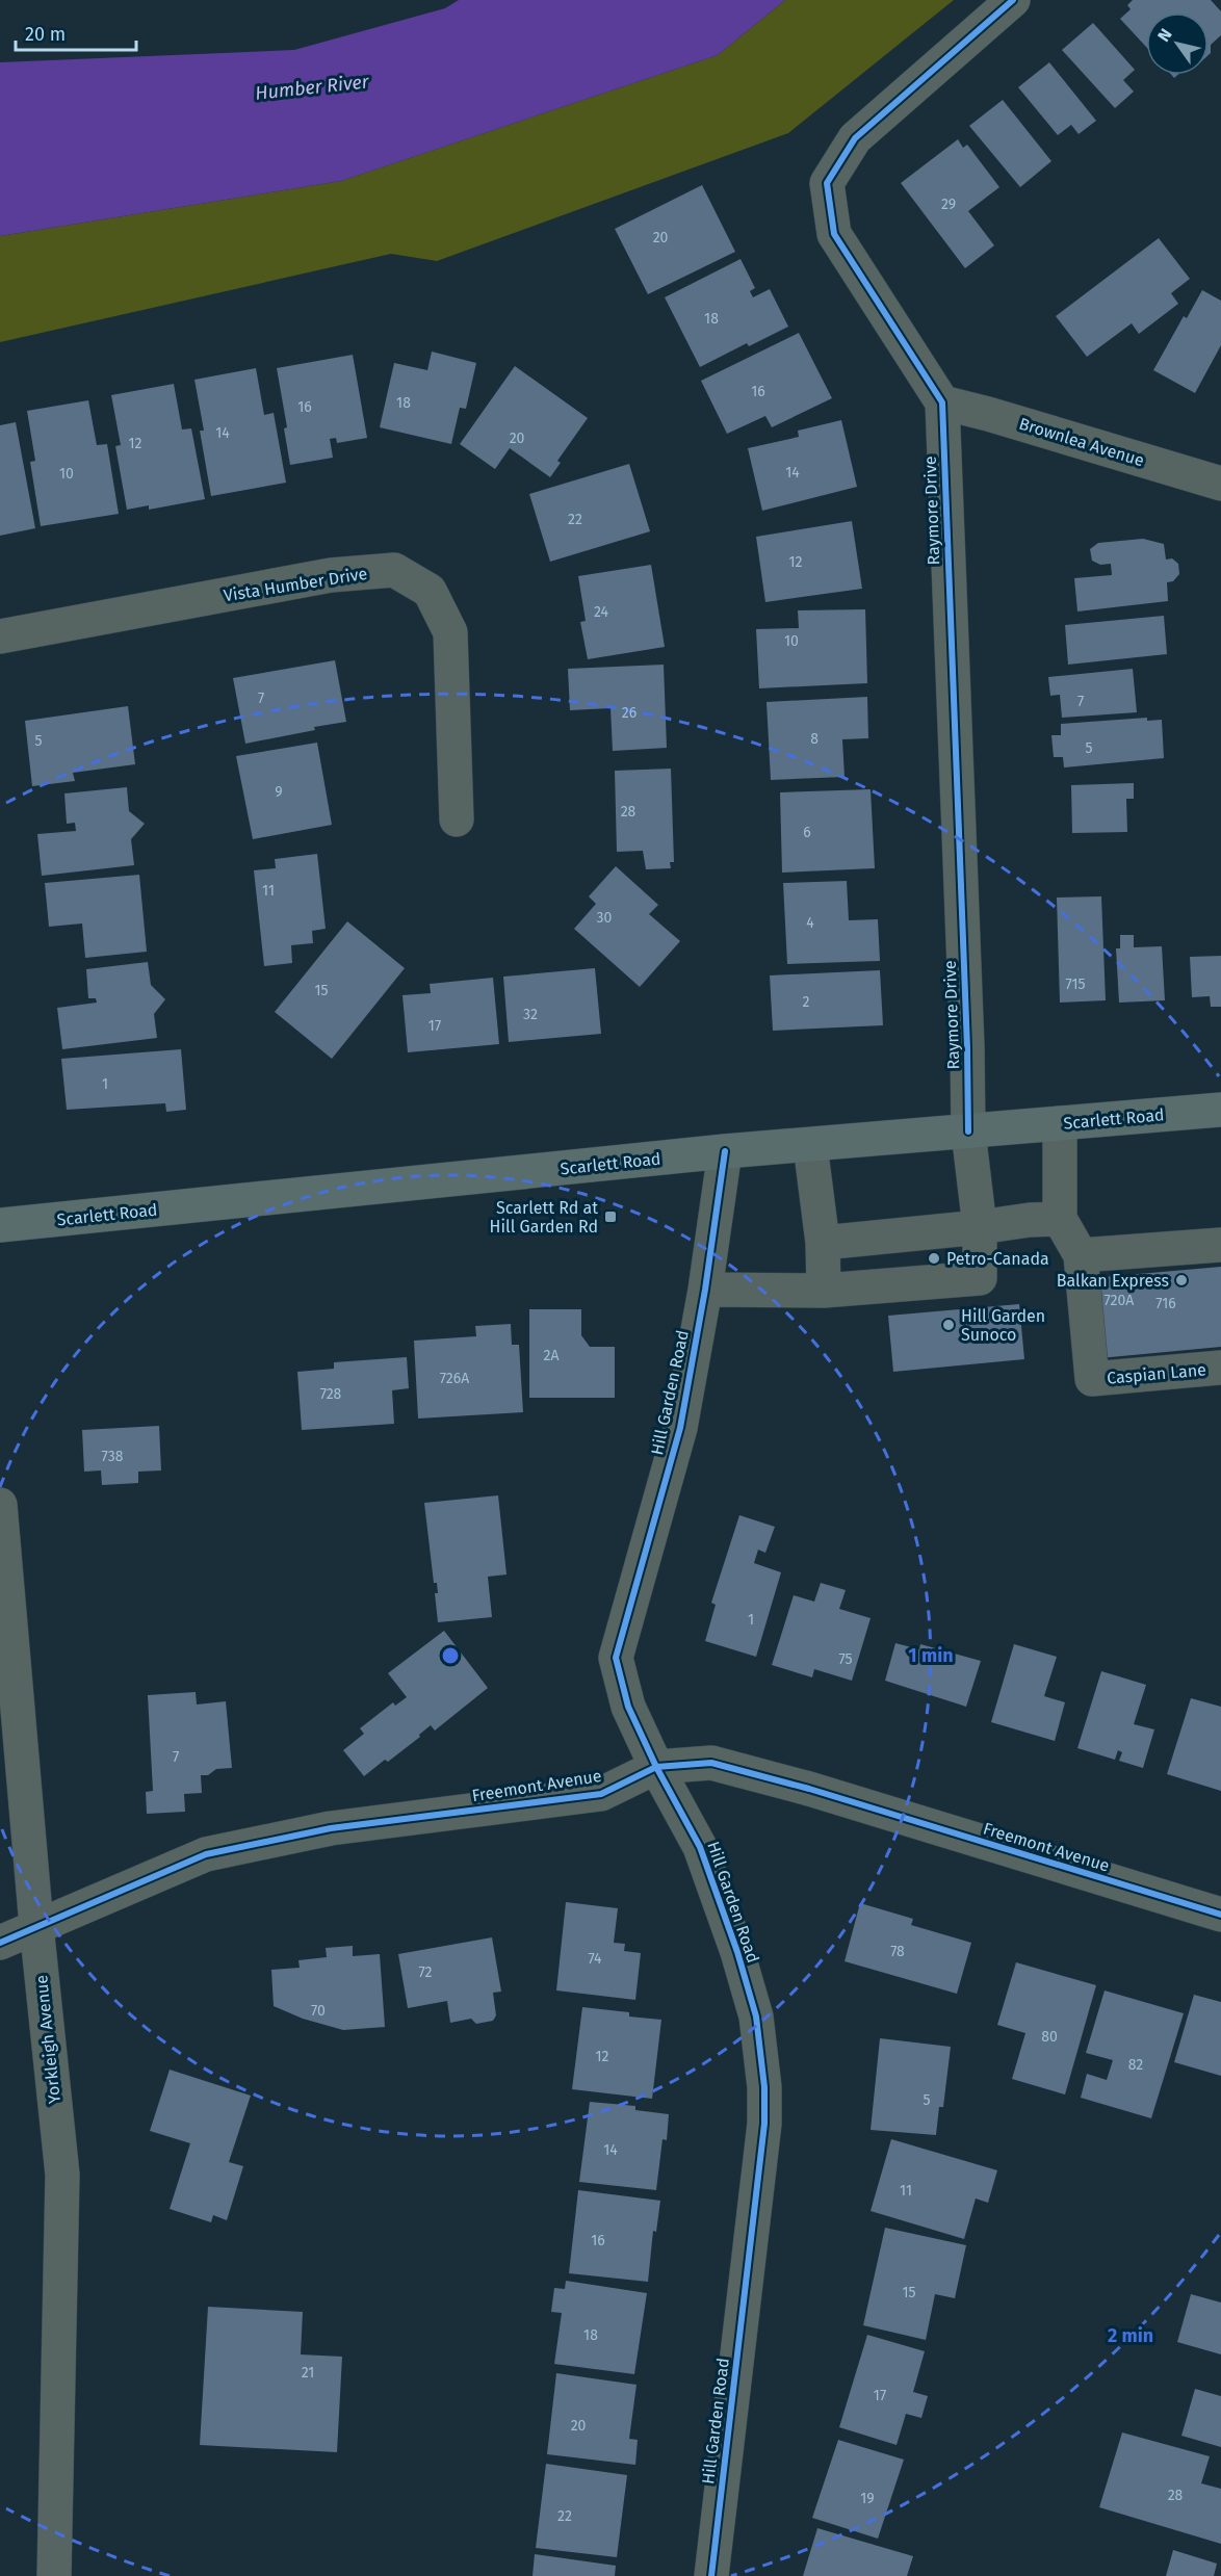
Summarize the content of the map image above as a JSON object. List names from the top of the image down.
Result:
{
  "streets": {
    "main road": ["Scarlett Road"],
    "street": [
      "Brownlea Avenue",
      "Raymore Drive",
      "Vista Humber Drive",
      "Caspian Lane",
      "Hill Garden Road",
      "Freemont Avenue",
      "Yorkleigh Avenue"
    ]
  },
  "crossings": [
    ["Brownlea Avenue", "Raymore Drive"],
    ["Raymore Drive", "Scarlett Road"],
    ["Scarlett Road", "Hill Garden Road"],
    ["Hill Garden Road", "Freemont Avenue"],
    ["Freemont Avenue", "Yorkleigh Avenue"]
  ],
  "water": ["Humber River"],
  "places": {
    "transit": ["Scarlett Rd at Hill Garden Rd"],
    "other": ["Petro-Canada", "Balkan Express", "Hill Garden Sunoco"]
  },
  "house_numbers": [
    "29",
    "20",
    "18",
    "16",
    "18",
    "16",
    "14",
    "20",
    "12",
    "14",
    "10",
    "22",
    "12",
    "24",
    "10",
    "7",
    "7",
    "26",
    "8",
    "5",
    "5",
    "9",
    "28",
    "6",
    "11",
    "30",
    "4",
    "715",
    "15",
    "2",
    "32",
    "17",
    "1",
    "720A",
    "716",
    "2A",
    "726A",
    "728",
    "738",
    "1",
    "75",
    "7",
    "78",
    "74",
    "72",
    "70",
    "80",
    "12",
    "82",
    "5",
    "14",
    "11",
    "16",
    "15",
    "18",
    "21",
    "17",
    "20",
    "28",
    "19",
    "22"
  ],
  "scale_bar": "20 m",
  "north": "top left",
  "rings": ["1 min", "2 min"]
}
